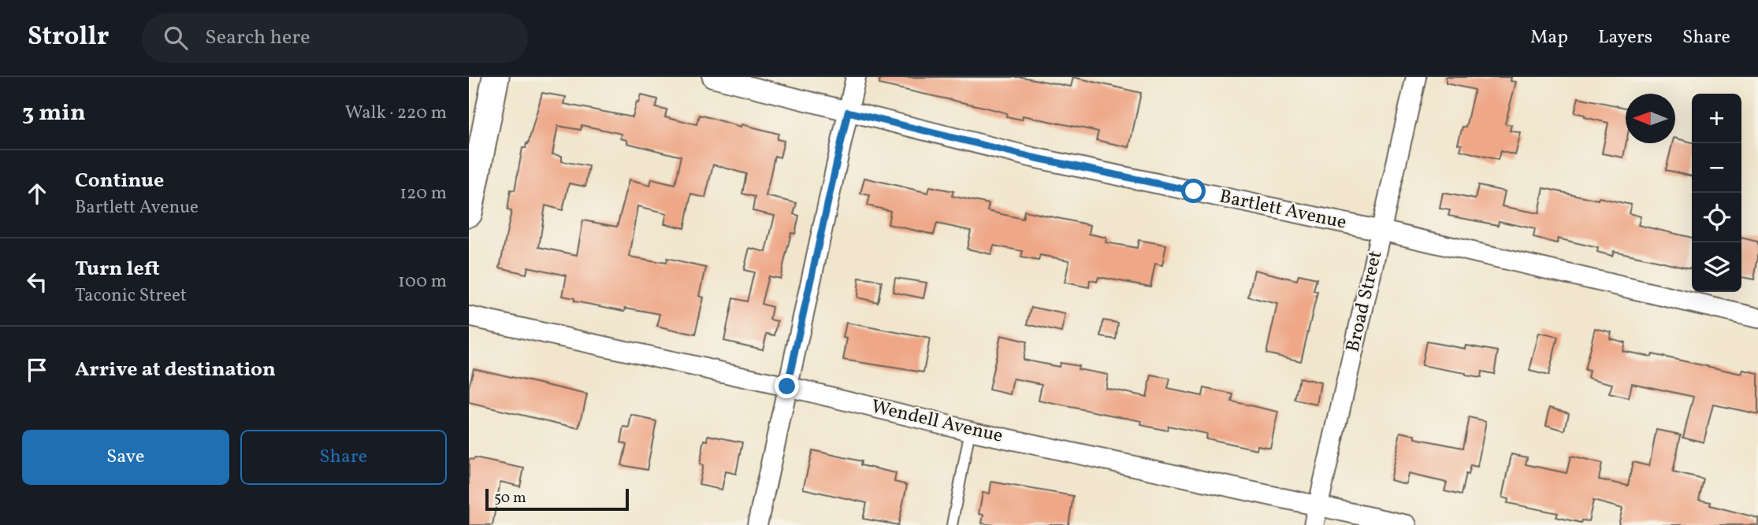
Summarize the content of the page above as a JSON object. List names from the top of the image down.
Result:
{
  "streets": {
    "street": ["Bartlett Avenue", "Broad Street", "Wendell Avenue"]
  },
  "crossings": [
    ["Bartlett Avenue", "Broad Street"],
    ["Broad Street", "Wendell Avenue"]
  ],
  "scale_bar": "50 m",
  "north": "left",
  "page": {
    "header": "Strollr",
    "search": "Search here",
    "nav": ["Map", "Layers", "Share"],
    "heading": ["3 min", "Walk · 220 m"],
    "map_buttons": ["+", "−"],
    "list": [
      ["Continue", "Bartlett Avenue", "120 m"],
      ["Turn left", "Taconic Street", "100 m"],
      "Arrive at destination"
    ],
    "buttons": ["Save", "Share"],
    "scale": "50 m"
  }
}
